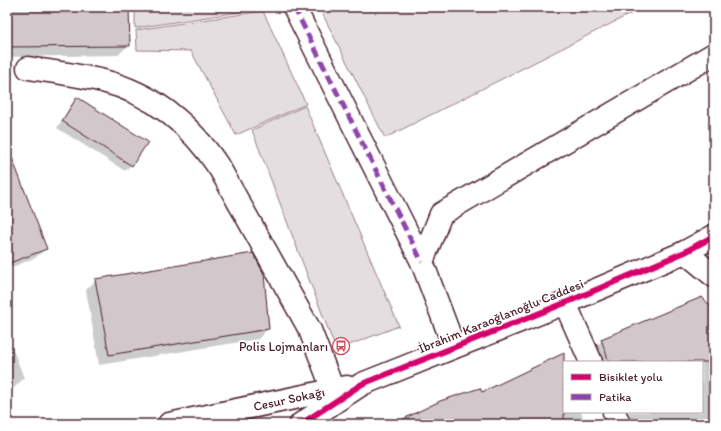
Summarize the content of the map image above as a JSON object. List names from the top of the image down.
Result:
{
  "streets": {
    "street": ["İbrahim Karaoğlanoğlu Caddesi", "Cesur Sokağı"]
  },
  "crossings": [
    ["İbrahim Karaoğlanoğlu Caddesi", "Cesur Sokağı"]
  ],
  "places": {
    "bus stop": ["Polis Lojmanları"]
  },
  "legend": ["Bisiklet yolu", "Patika"]
}
